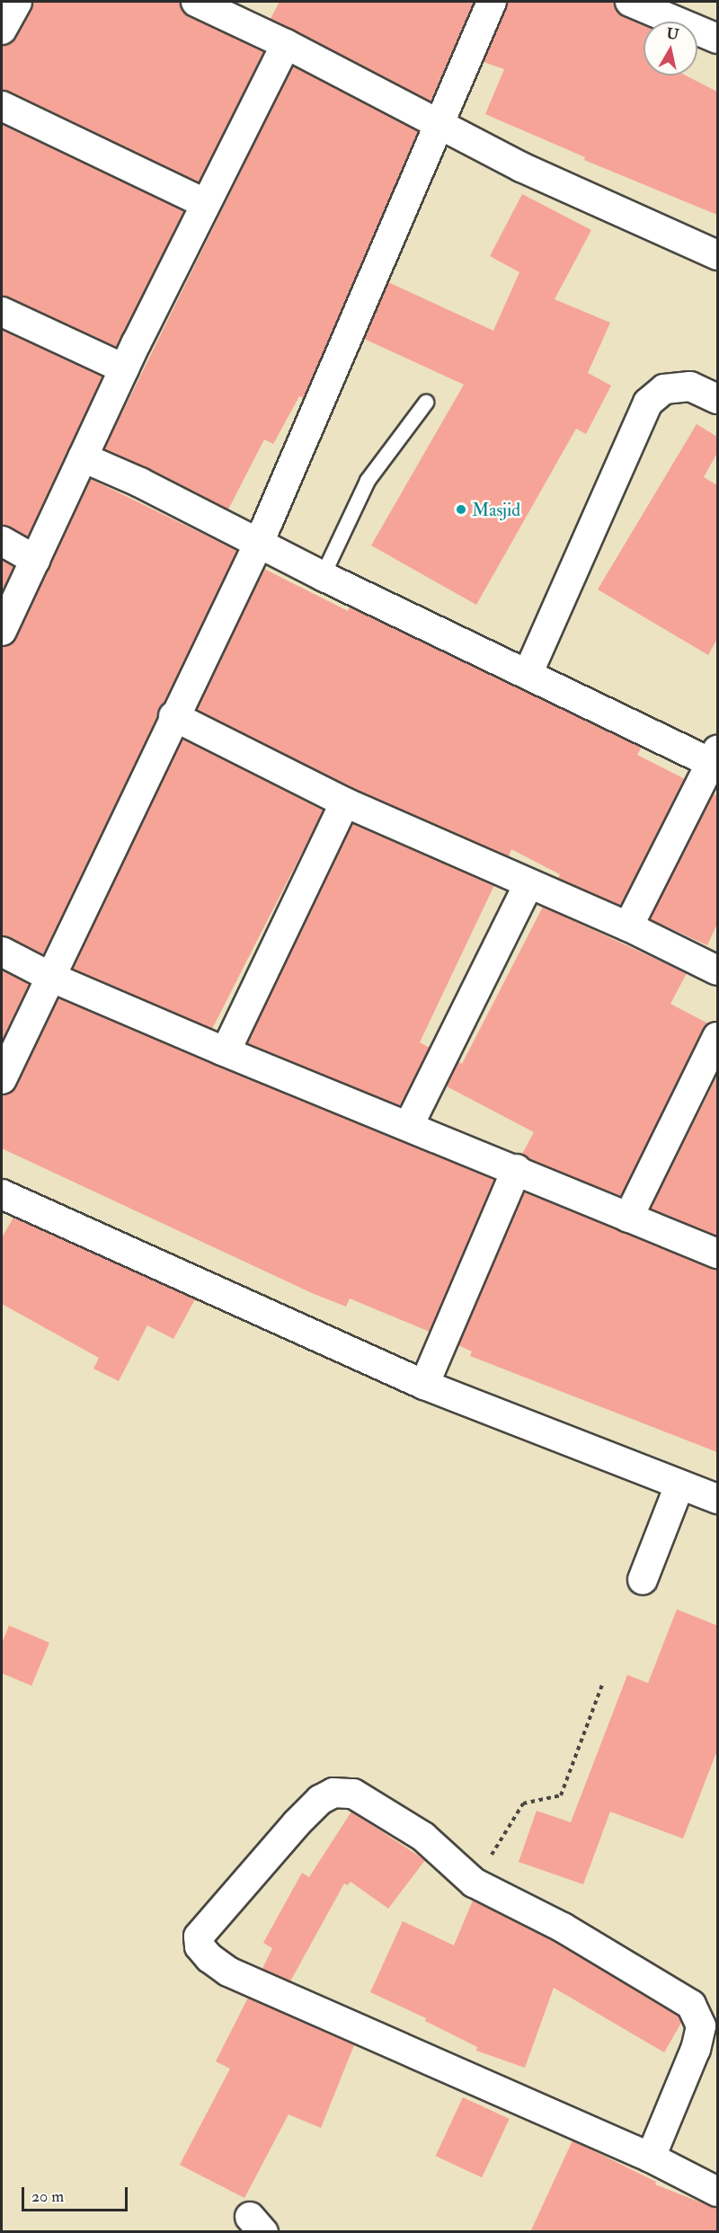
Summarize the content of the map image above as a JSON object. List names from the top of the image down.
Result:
{
  "places": ["Masjid"],
  "scale_bar": "20 m",
  "north": "top"
}
